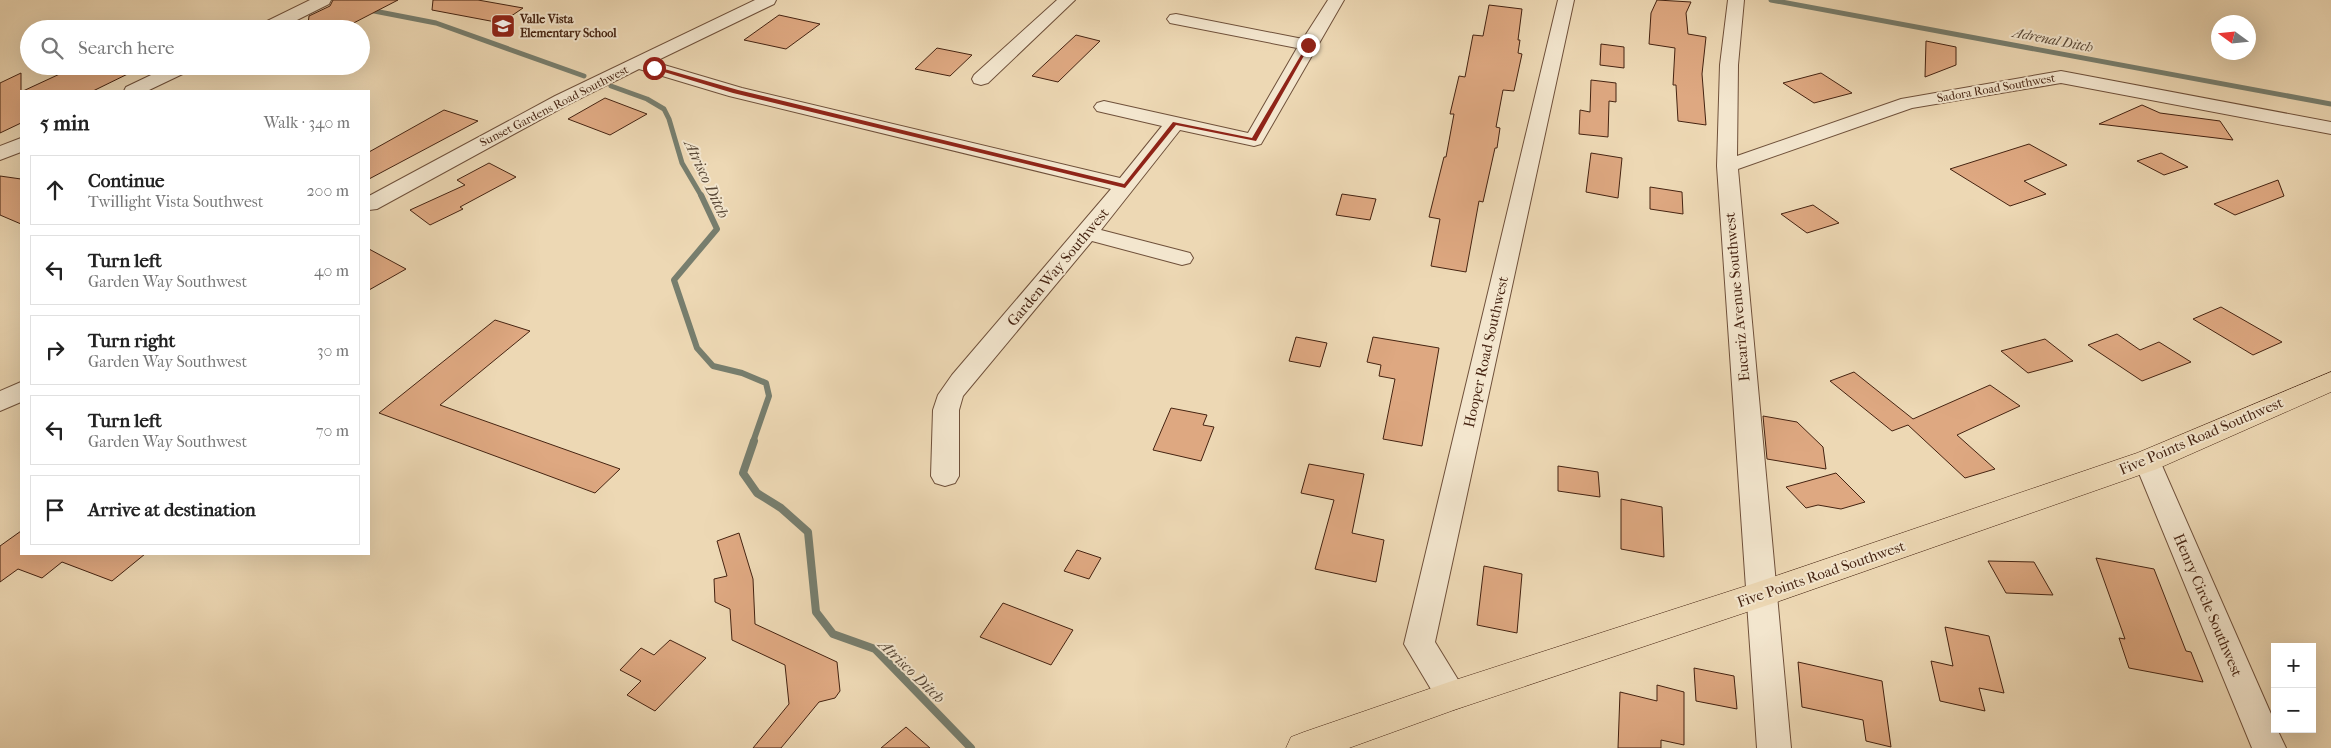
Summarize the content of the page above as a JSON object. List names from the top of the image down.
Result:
{
  "streets": {
    "main road": ["Five Points Road Southwest"],
    "street": [
      "Sadora Road Southwest",
      "Sunset Gardens Road Southwest",
      "Garden Way Southwest",
      "Eucariz Avenue Southwest",
      "Hooper Road Southwest",
      "Henry Circle Southwest"
    ]
  },
  "crossings": [
    ["Sadora Road Southwest", "Eucariz Avenue Southwest"],
    ["Eucariz Avenue Southwest", "Five Points Road Southwest"],
    ["Hooper Road Southwest", "Five Points Road Southwest"],
    ["Five Points Road Southwest", "Henry Circle Southwest"]
  ],
  "water": ["Adrenal Ditch", "Atrisco Ditch"],
  "places": {
    "school or university": ["Valle Vista Elementary School"]
  },
  "north": "left",
  "page": {
    "search": "Search here",
    "heading": ["5 min", "Walk · 340 m"],
    "list": [
      ["Continue", "Twillight Vista Southwest", "200 m"],
      ["Turn left", "Garden Way Southwest", "40 m"],
      ["Turn right", "Garden Way Southwest", "30 m"],
      ["Turn left", "Garden Way Southwest", "70 m"],
      "Arrive at destination"
    ],
    "map_buttons": ["+", "−"]
  }
}
